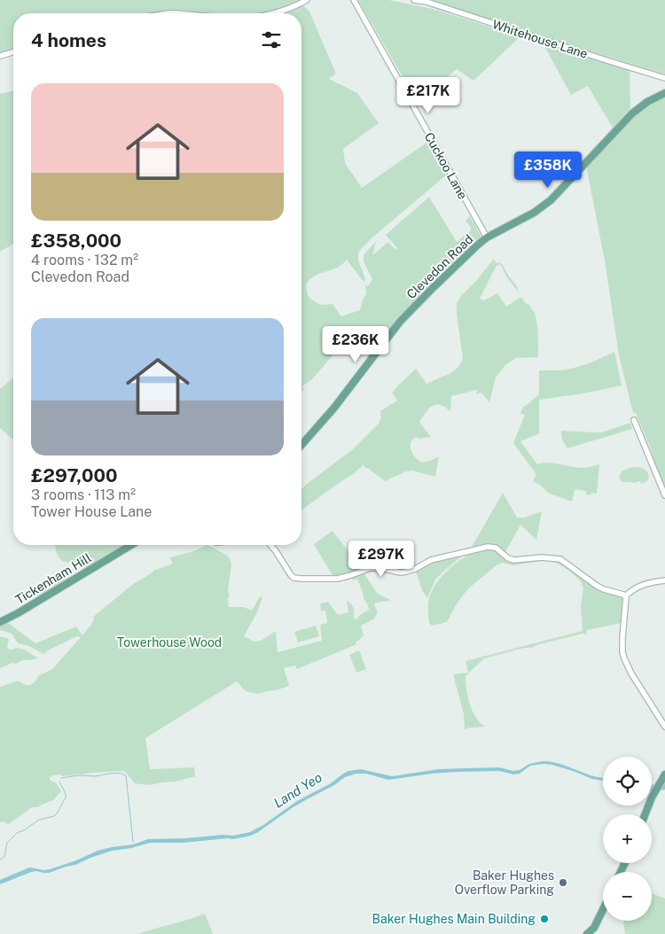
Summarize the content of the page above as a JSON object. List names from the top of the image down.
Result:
{
  "streets": {
    "main road": ["Clevedon Road", "Tickenham Hill"],
    "street": ["Whitehouse Lane", "Cuckoo Lane"]
  },
  "crossings": [
    ["Cuckoo Lane", "Clevedon Road"]
  ],
  "water": ["Land Yeo"],
  "parks": ["Towerhouse Wood"],
  "places": ["Baker Hughes Overflow Parking", "Baker Hughes Main Building"],
  "page": {
    "heading": "4 homes",
    "list": [
      {
        "name": "£358,000",
        "note": "4 rooms · 132 m² · Clevedon Road"
      },
      {
        "name": "£297,000",
        "note": "3 rooms · 113 m² · Tower House Lane"
      }
    ],
    "price": [
      "£217K",
      "£358K",
      "£236K",
      "£297K"
    ],
    "map_buttons": ["+", "−"]
  }
}
